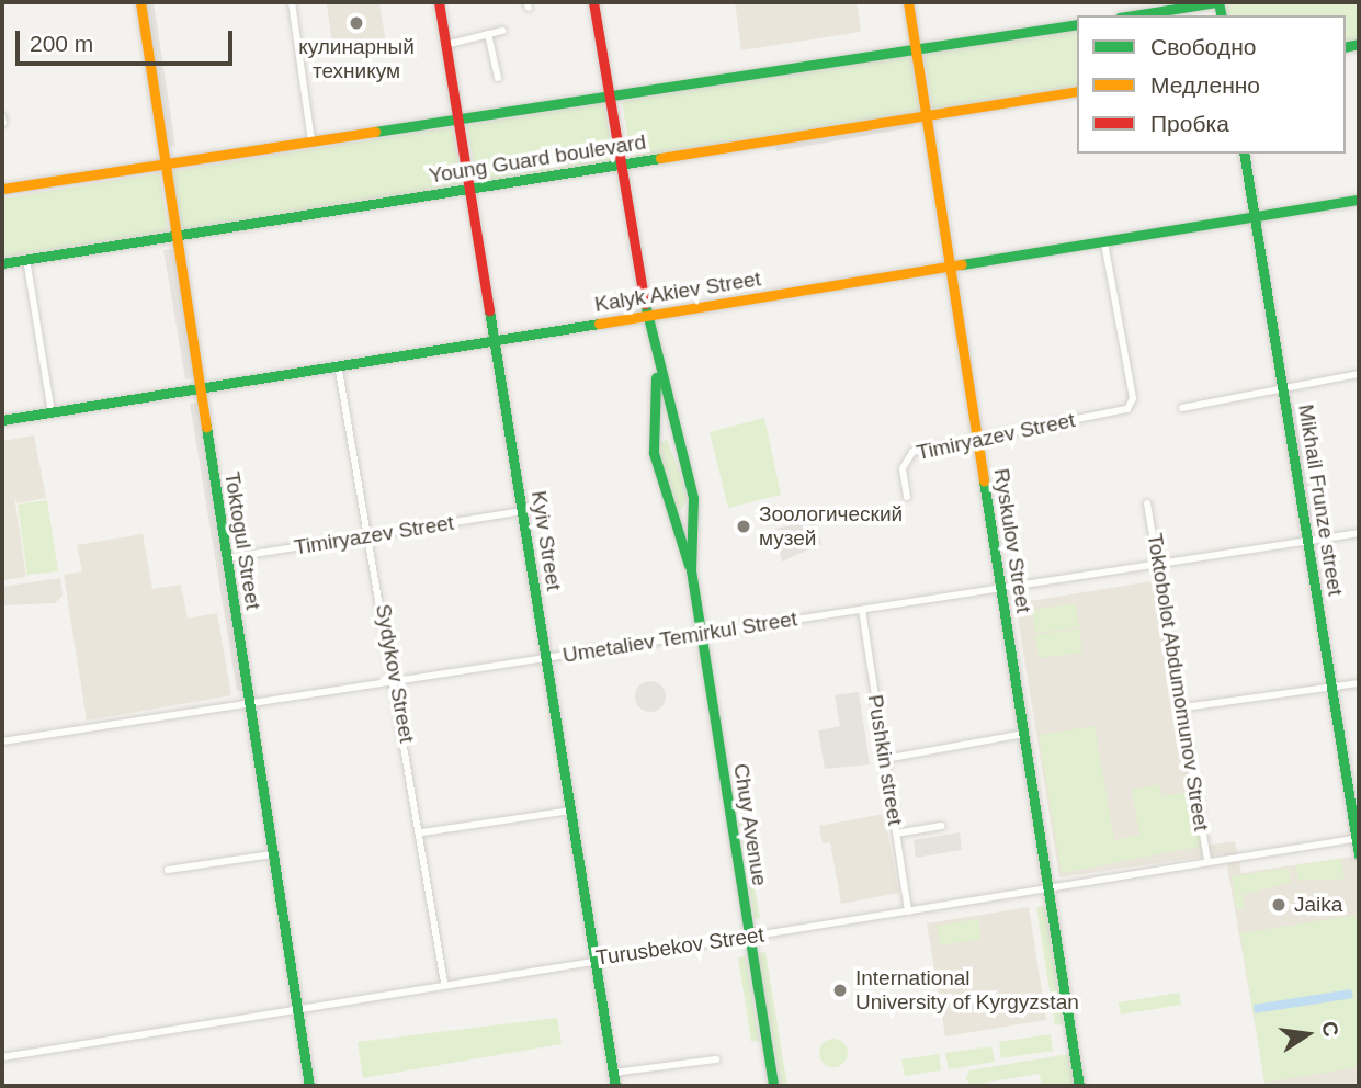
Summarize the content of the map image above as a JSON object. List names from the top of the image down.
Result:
{
  "streets": {
    "main road": [
      "Young Guard boulevard",
      "Kalyk Akiev Street",
      "Mikhail Frunze street",
      "Toktogul Street",
      "Kyiv Street",
      "Ryskulov Street",
      "Chuy Avenue"
    ],
    "street": [
      "Timiryazev Street",
      "Umetaliev Temirkul Street",
      "Sydykov Street",
      "Toktobolot Abdumomunov Street",
      "Pushkin street",
      "Turusbekov Street"
    ]
  },
  "crossings": [
    ["Young Guard boulevard", "Toktogul Street"],
    ["Young Guard boulevard", "Kyiv Street"],
    ["Young Guard boulevard", "Ryskulov Street"],
    ["Young Guard boulevard", "Chuy Avenue"],
    ["Kalyk Akiev Street", "Timiryazev Street"],
    ["Kalyk Akiev Street", "Mikhail Frunze street"],
    ["Kalyk Akiev Street", "Toktogul Street"],
    ["Kalyk Akiev Street", "Kyiv Street"],
    ["Kalyk Akiev Street", "Ryskulov Street"],
    ["Kalyk Akiev Street", "Sydykov Street"],
    ["Kalyk Akiev Street", "Chuy Avenue"],
    ["Timiryazev Street", "Toktogul Street"],
    ["Timiryazev Street", "Kyiv Street"],
    ["Timiryazev Street", "Ryskulov Street"],
    ["Timiryazev Street", "Sydykov Street"],
    ["Mikhail Frunze street", "Umetaliev Temirkul Street"],
    ["Mikhail Frunze street", "Turusbekov Street"],
    ["Toktogul Street", "Umetaliev Temirkul Street"],
    ["Toktogul Street", "Turusbekov Street"],
    ["Kyiv Street", "Umetaliev Temirkul Street"],
    ["Kyiv Street", "Turusbekov Street"],
    ["Ryskulov Street", "Umetaliev Temirkul Street"],
    ["Ryskulov Street", "Turusbekov Street"],
    ["Umetaliev Temirkul Street", "Sydykov Street"],
    ["Umetaliev Temirkul Street", "Toktobolot Abdumomunov Street"],
    ["Umetaliev Temirkul Street", "Pushkin street"],
    ["Umetaliev Temirkul Street", "Chuy Avenue"],
    ["Sydykov Street", "Turusbekov Street"],
    ["Toktobolot Abdumomunov Street", "Turusbekov Street"],
    ["Pushkin street", "Turusbekov Street"],
    ["Chuy Avenue", "Turusbekov Street"]
  ],
  "places": [
    "кулинарный техникум",
    "Зоологический музей",
    "Jaika",
    "International University of Kyrgyzstan"
  ],
  "legend": ["Свободно", "Медленно", "Пробка"],
  "scale_bar": "200 m",
  "north": "right"
}
